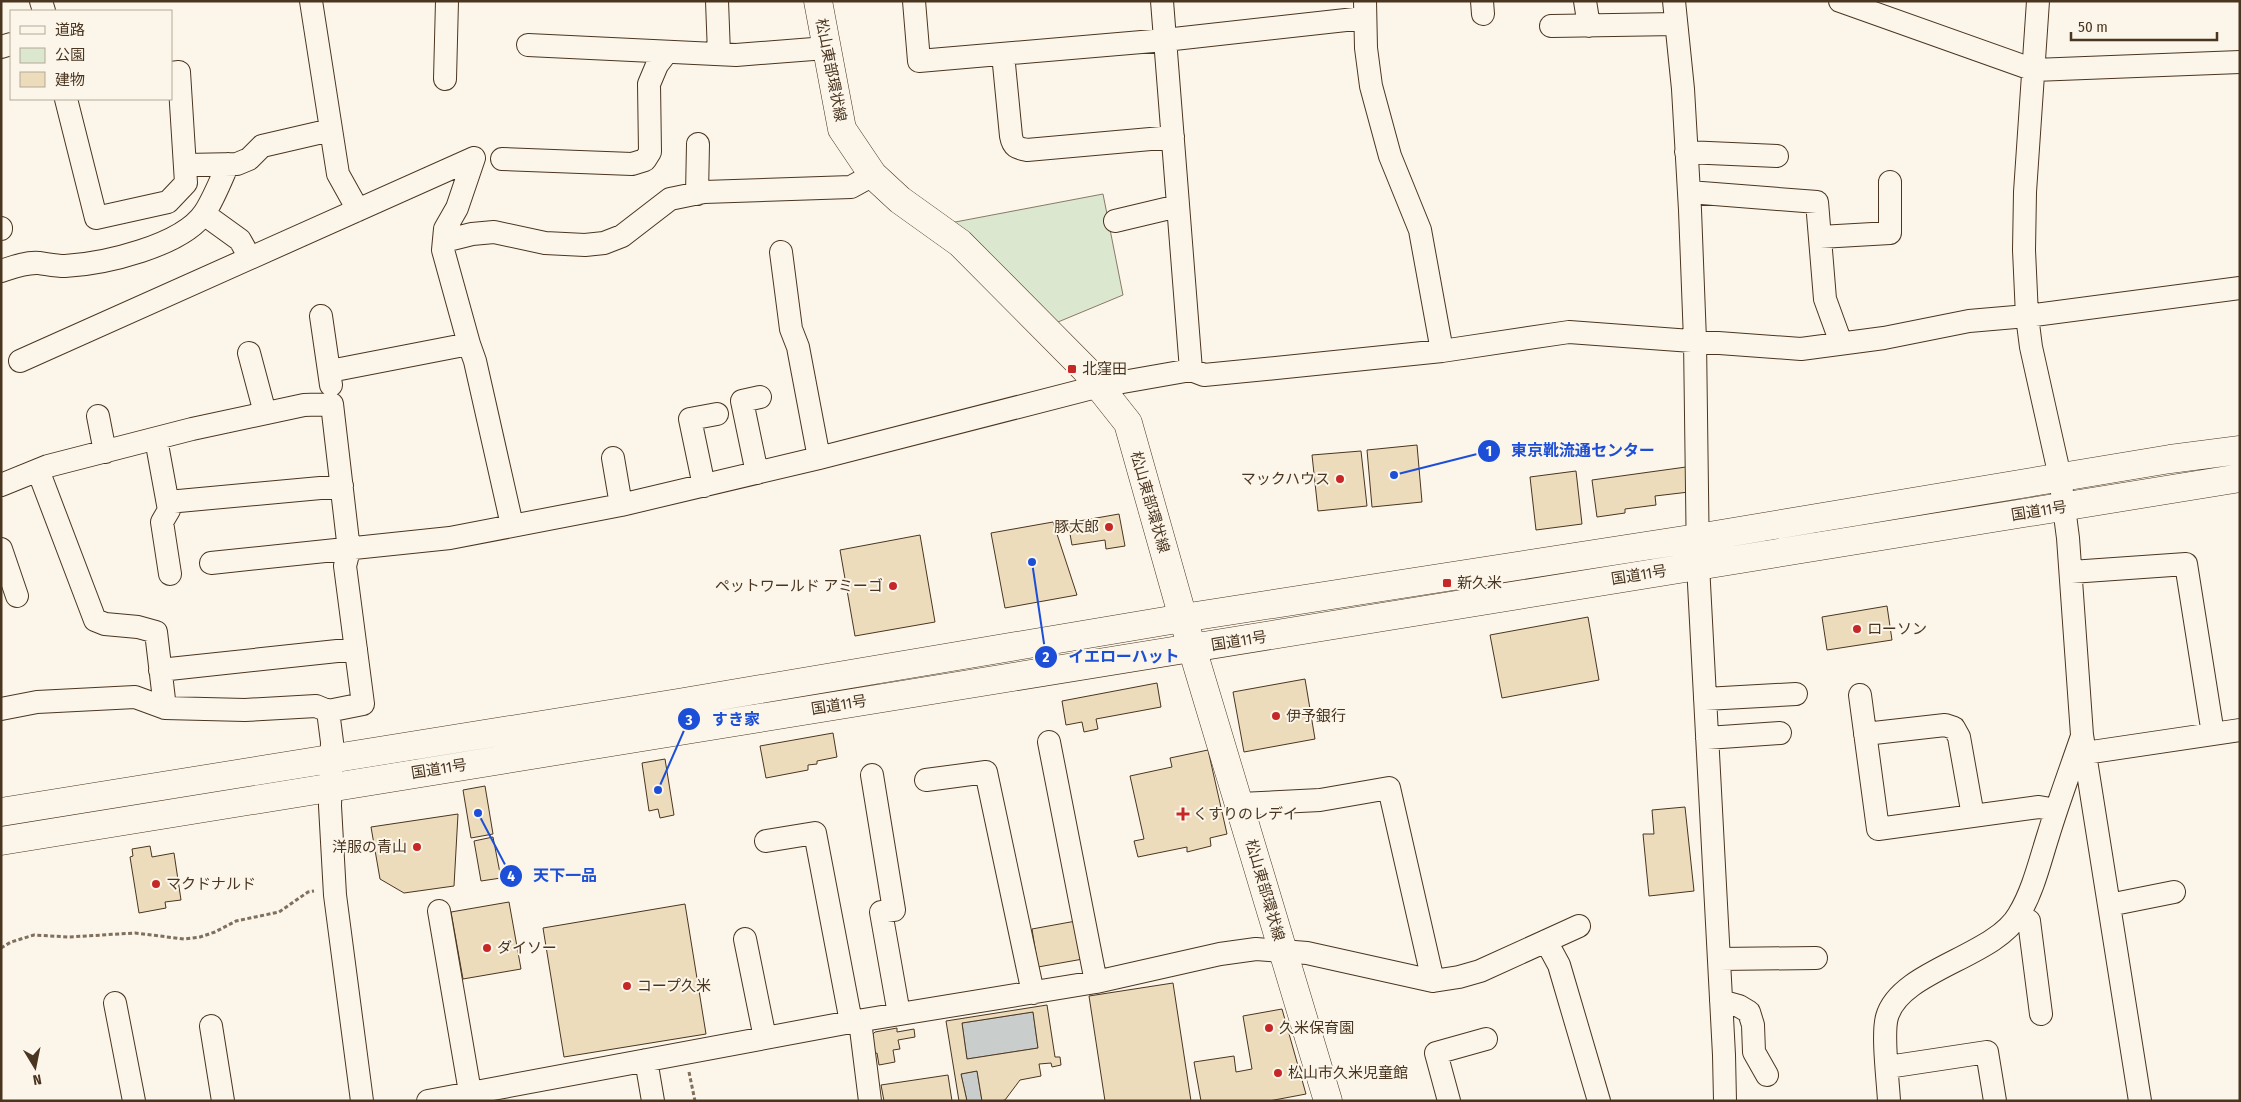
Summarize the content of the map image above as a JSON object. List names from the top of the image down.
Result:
{
  "streets": {
    "main road": ["松山東部環状線", "国道11号"]
  },
  "crossings": [
    ["松山東部環状線", "国道11号"]
  ],
  "places": {
    "transit": ["北窪田", "新久米"],
    "other": [
      "東京靴流通センター",
      "マックハウス",
      "豚太郎",
      "イエローハット",
      "ペットワールド アミーゴ",
      "ローソン",
      "伊予銀行",
      "すき家",
      "天下一品",
      "洋服の青山",
      "マクドナルド",
      "ダイソー",
      "コープ久米",
      "久米保育園",
      "松山市久米児童館"
    ],
    "health": ["くすりのレデイ"]
  },
  "legend": ["道路", "公園", "建物"],
  "scale_bar": "50 m",
  "north": "bottom"
}
